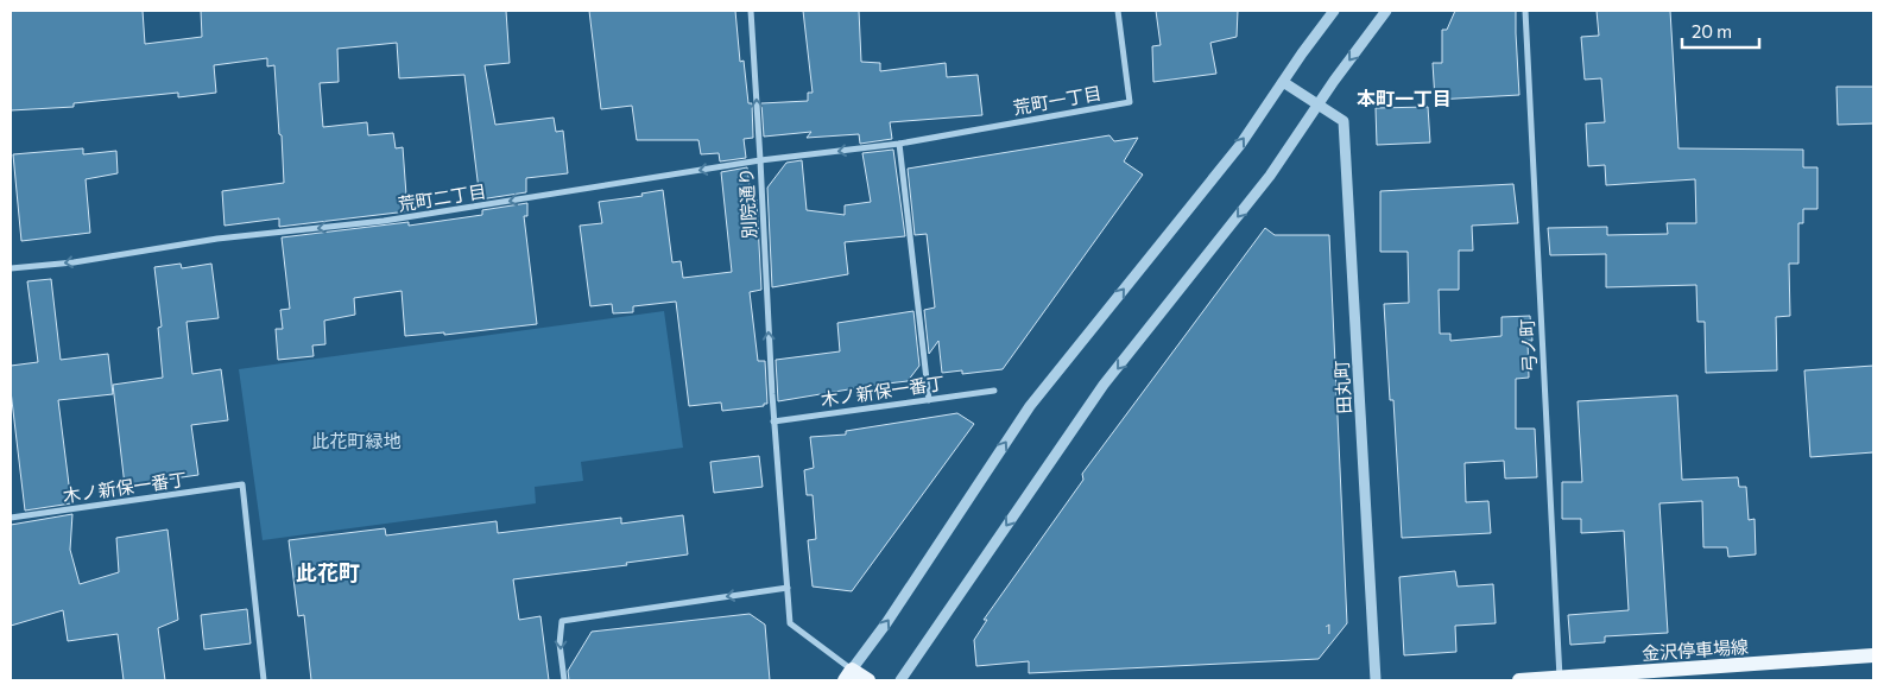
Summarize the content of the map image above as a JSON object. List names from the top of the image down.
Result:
{
  "streets": {
    "main road": ["金沢停車場線"],
    "street": [
      "荒町一丁目",
      "荒町二丁目",
      "別院通り",
      "弓ノ町",
      "田丸町",
      "木ノ新保一番丁"
    ]
  },
  "crossings": [
    ["荒町一丁目", "荒町二丁目"],
    ["荒町二丁目", "別院通り"],
    ["別院通り", "木ノ新保一番丁"],
    ["弓ノ町", "金沢停車場線"]
  ],
  "one_way": ["荒町二丁目", "別院通り"],
  "districts": ["本町一丁目", "此花町"],
  "parks": ["此花町緑地"],
  "house_numbers": ["1"],
  "scale_bar": "20 m"
}
